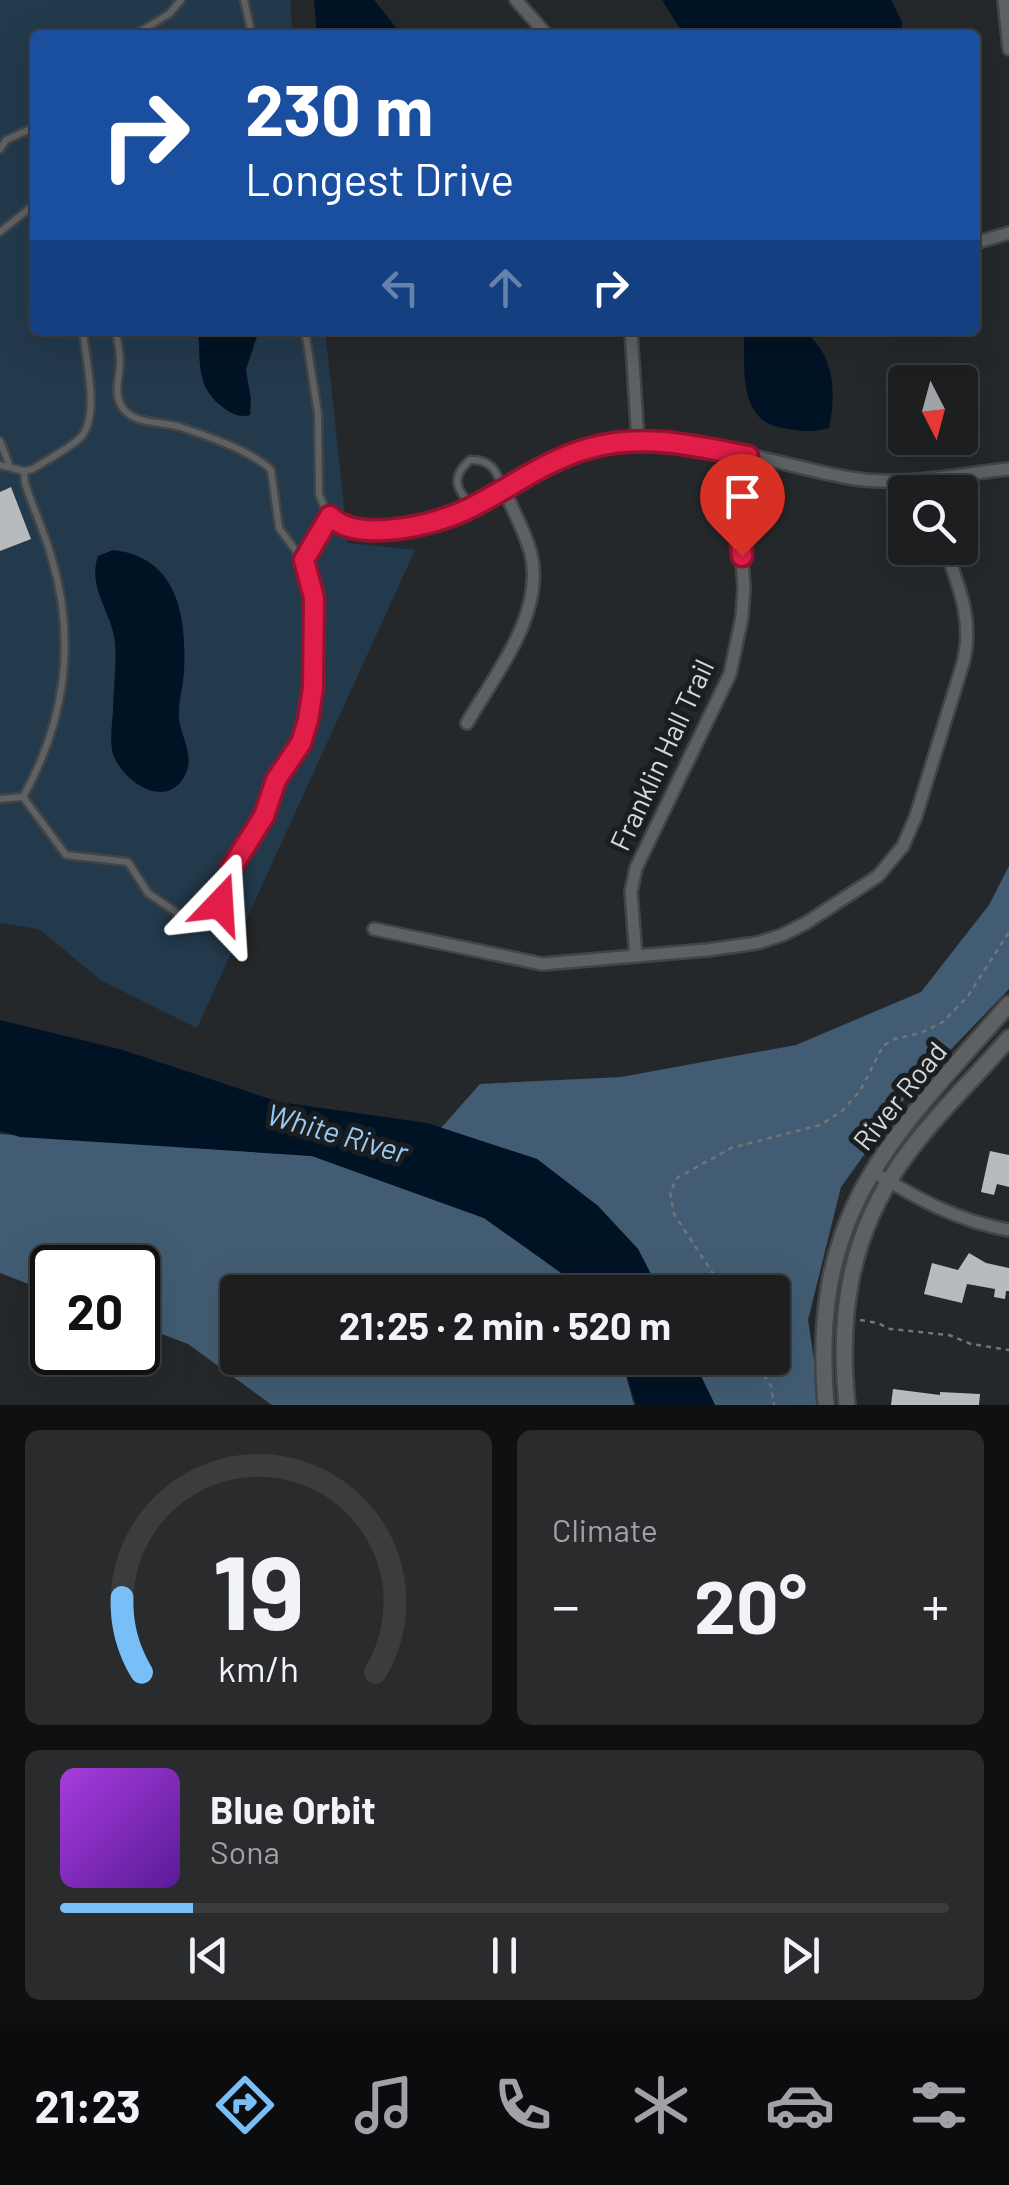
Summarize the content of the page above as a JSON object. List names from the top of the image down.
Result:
{
  "streets": {
    "main road": ["River Road"],
    "street": ["Franklin Hall Trail"]
  },
  "water": ["White River"],
  "north": "bottom",
  "page": {
    "turn": ["230 m", "Longest Drive"],
    "limit": "20",
    "trip": "21:25 · 2 min · 520 m",
    "tile": "Climate",
    "heat": ["−", "20°", "+"],
    "song": ["Blue Orbit", "Sona"],
    "tabs": "21:23",
    "gauge": ["19", "km/h"]
  }
}
